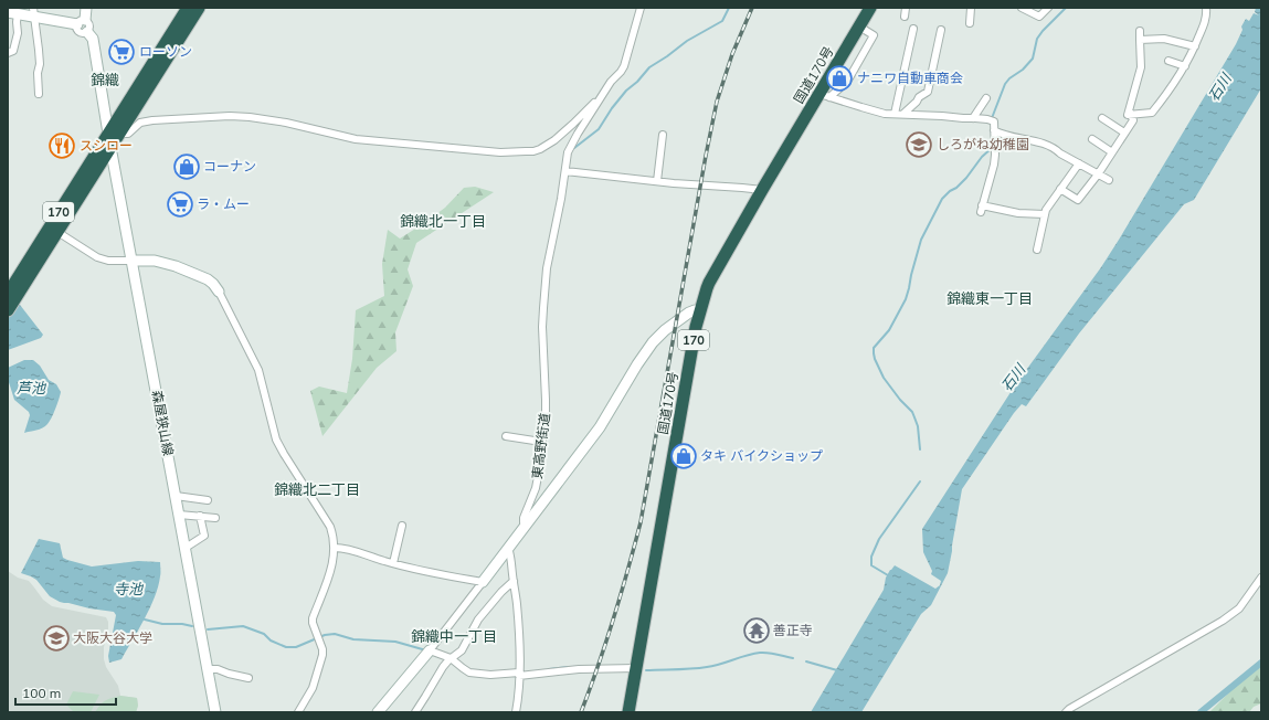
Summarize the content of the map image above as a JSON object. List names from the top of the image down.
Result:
{
  "streets": {
    "highway": ["国道170号", "170"],
    "street": ["森屋狭山線", "東高野街道"]
  },
  "crossings": [
    ["170", "森屋狭山線"]
  ],
  "districts": [
    "錦織",
    "錦織北一丁目",
    "錦織東一丁目",
    "錦織北二丁目",
    "錦織中一丁目"
  ],
  "water": ["石川", "芦池", "寺池"],
  "places": {
    "supermarket": ["ローソン", "ラ・ムー"],
    "shop": ["ナニワ自動車商会", "コーナン", "タキ バイクショップ"],
    "school or university": ["しろがね幼稚園", "大阪大谷大学"],
    "restaurant": ["スシロー"],
    "temple": ["善正寺"]
  },
  "scale_bar": "100 m"
}
